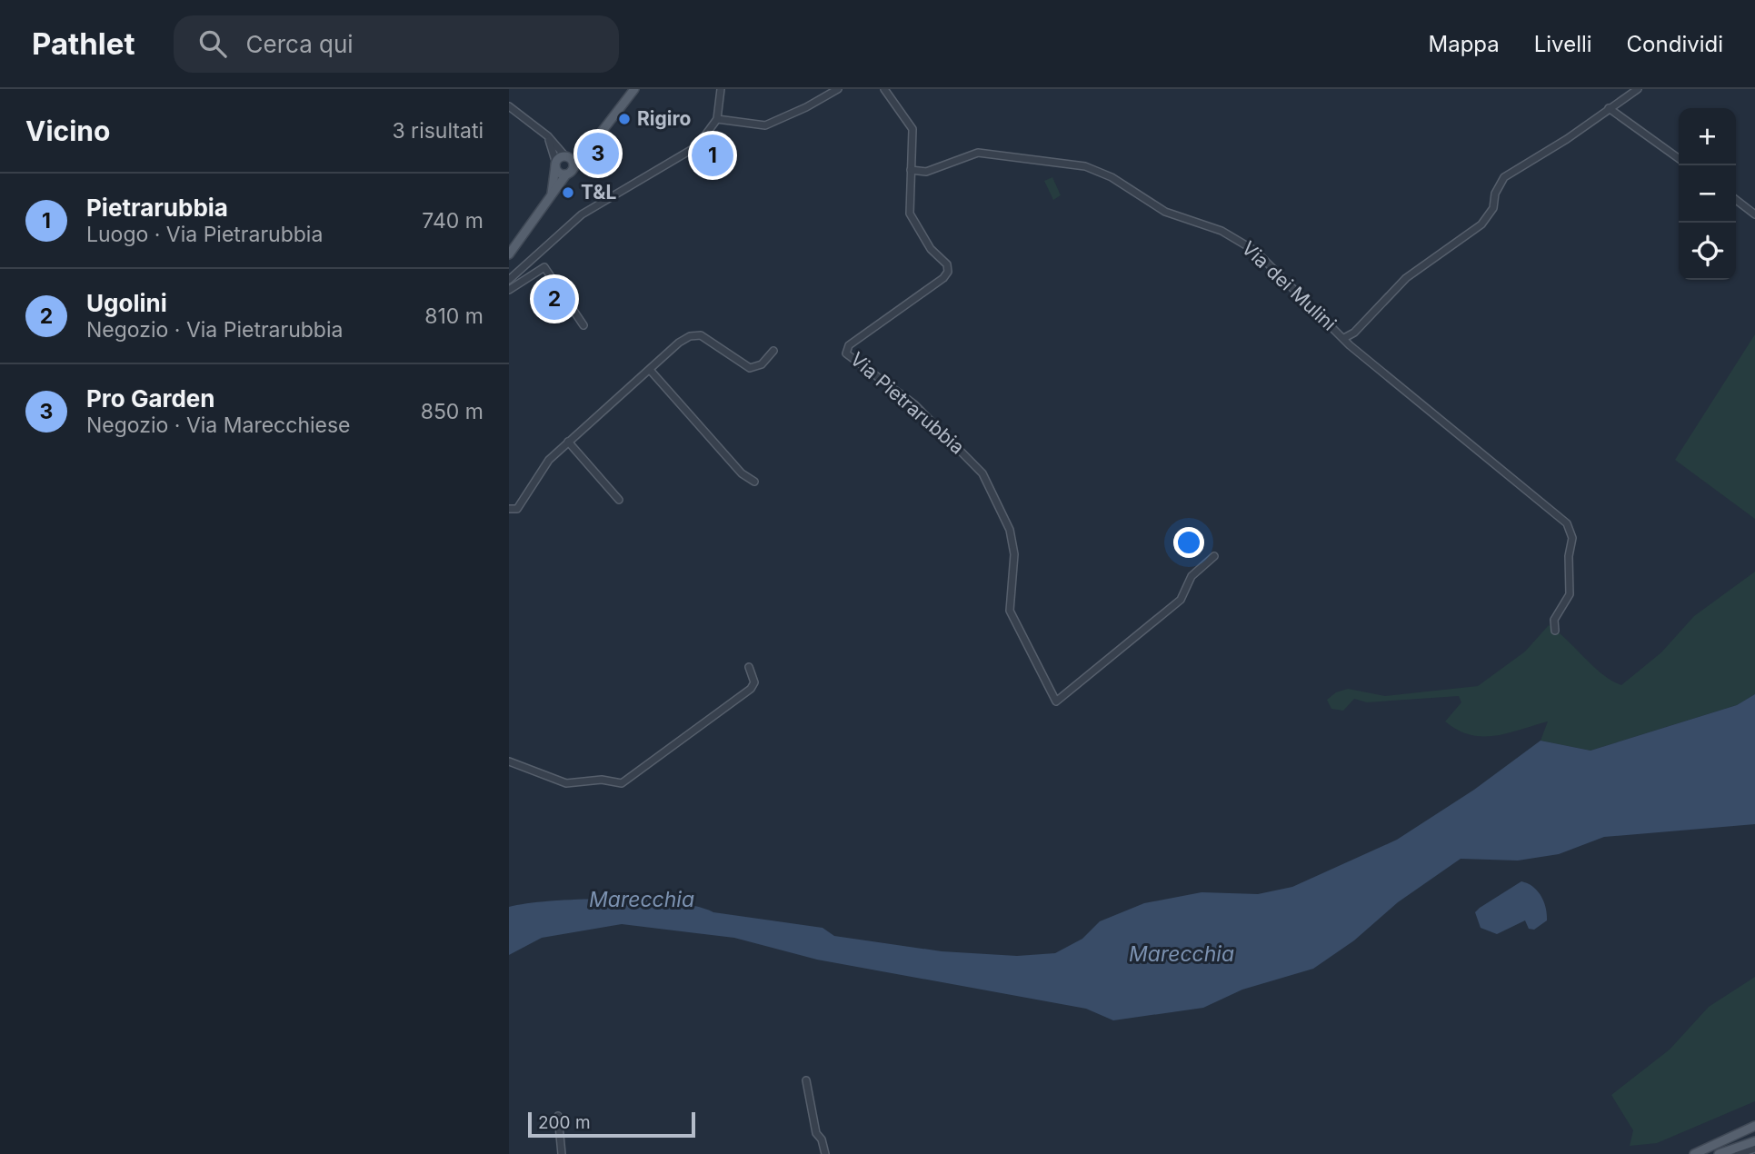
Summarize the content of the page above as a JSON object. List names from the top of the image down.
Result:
{
  "streets": {
    "street": ["Via dei Mulini", "Via Pietrarubbia"]
  },
  "crossings": [
    ["Via dei Mulini", "Via Pietrarubbia"]
  ],
  "water": ["Marecchia"],
  "places": ["Rigiro", "T&L"],
  "scale_bar": "200 m",
  "page": {
    "header": "Pathlet",
    "search": "Cerca qui",
    "nav": ["Mappa", "Livelli", "Condividi"],
    "heading": ["Vicino", "3 risultati"],
    "map_buttons": ["+", "−"],
    "pins": ["3", "1", "2"],
    "list": [
      {
        "mark": "1",
        "name": "Pietrarubbia",
        "note": "Luogo · Via Pietrarubbia",
        "value": "740 m"
      },
      {
        "mark": "2",
        "name": "Ugolini",
        "note": "Negozio · Via Pietrarubbia",
        "value": "810 m"
      },
      {
        "mark": "3",
        "name": "Pro Garden",
        "note": "Negozio · Via Marecchiese",
        "value": "850 m"
      }
    ],
    "scale": "200 m"
  }
}
